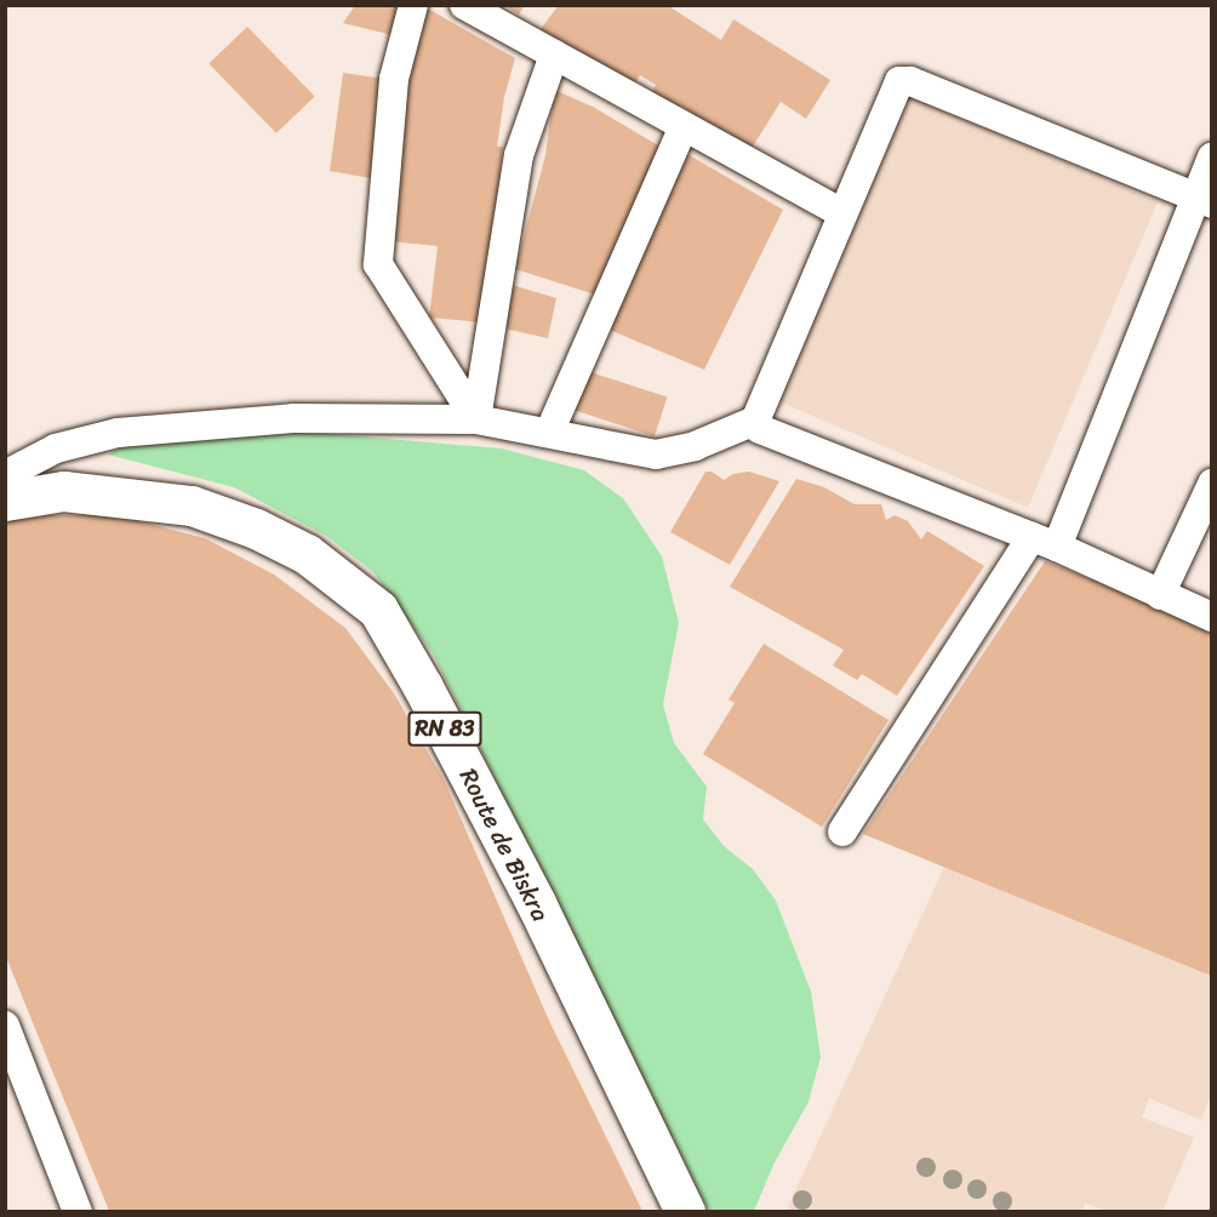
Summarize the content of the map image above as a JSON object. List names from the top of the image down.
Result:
{
  "streets": {
    "main road": ["RN 83", "Route de Biskra"]
  }
}
